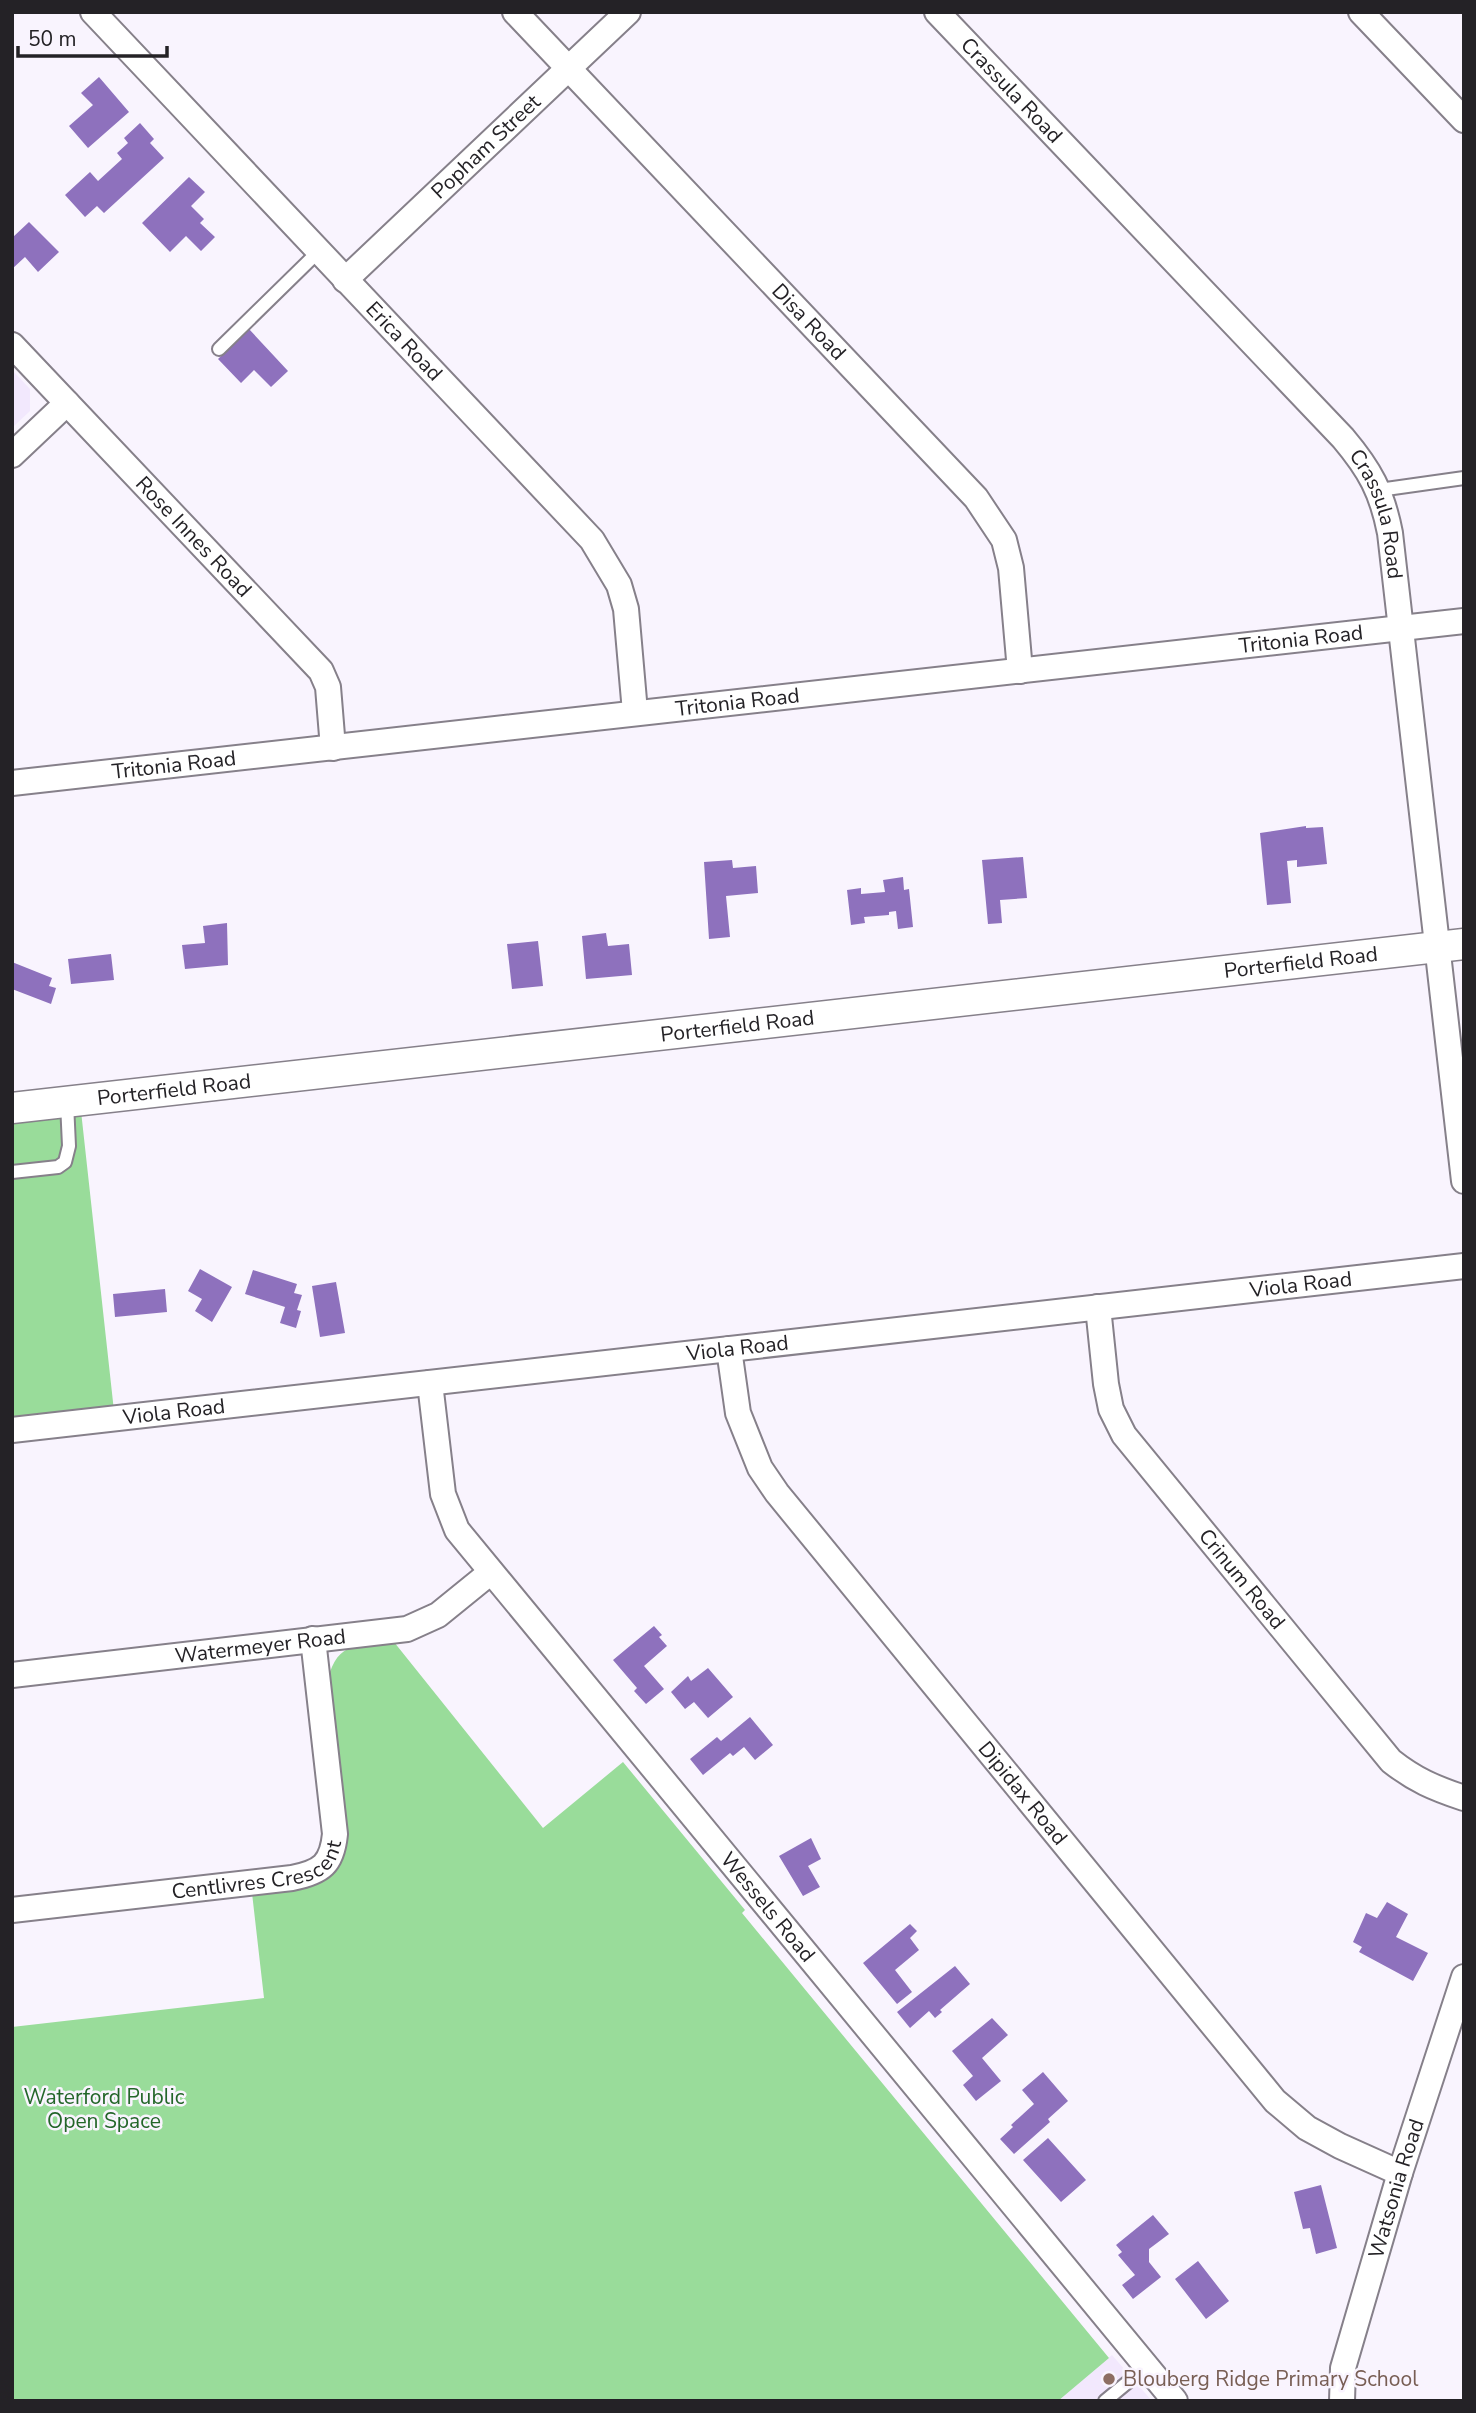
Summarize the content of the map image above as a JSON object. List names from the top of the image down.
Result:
{
  "streets": {
    "street": [
      "Crassula Road",
      "Popham Street",
      "Disa Road",
      "Erica Road",
      "Rose Innes Road",
      "Tritonia Road",
      "Porterfield Road",
      "Viola Road",
      "Crinum Road",
      "Watermeyer Road",
      "Dipidax Road",
      "Centlivres Crescent",
      "Wessels Road",
      "Watsonia Road"
    ]
  },
  "crossings": [
    ["Crassula Road", "Tritonia Road"],
    ["Crassula Road", "Porterfield Road"],
    ["Popham Street", "Disa Road"],
    ["Popham Street", "Erica Road"],
    ["Disa Road", "Tritonia Road"],
    ["Erica Road", "Tritonia Road"],
    ["Rose Innes Road", "Tritonia Road"],
    ["Viola Road", "Crinum Road"],
    ["Viola Road", "Dipidax Road"],
    ["Viola Road", "Wessels Road"],
    ["Watermeyer Road", "Centlivres Crescent"],
    ["Watermeyer Road", "Wessels Road"],
    ["Dipidax Road", "Watsonia Road"]
  ],
  "parks": ["Waterford Public Open Space"],
  "places": ["Blouberg Ridge Primary School"],
  "scale_bar": "50 m"
}
